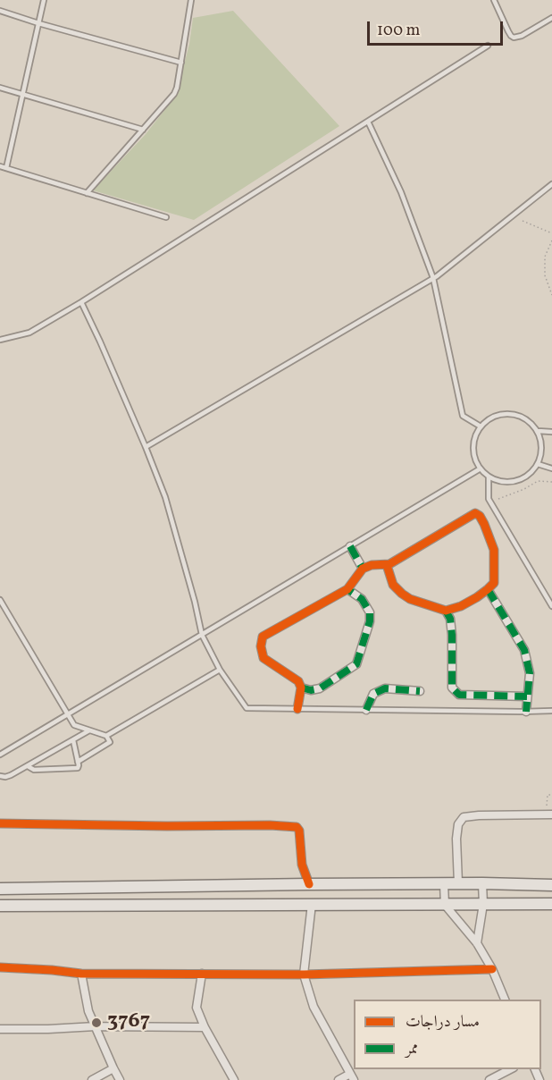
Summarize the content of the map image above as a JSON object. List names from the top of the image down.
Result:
{
  "places": ["3767"],
  "legend": ["مسار دراجات", "ممر"],
  "scale_bar": "100 m"
}
